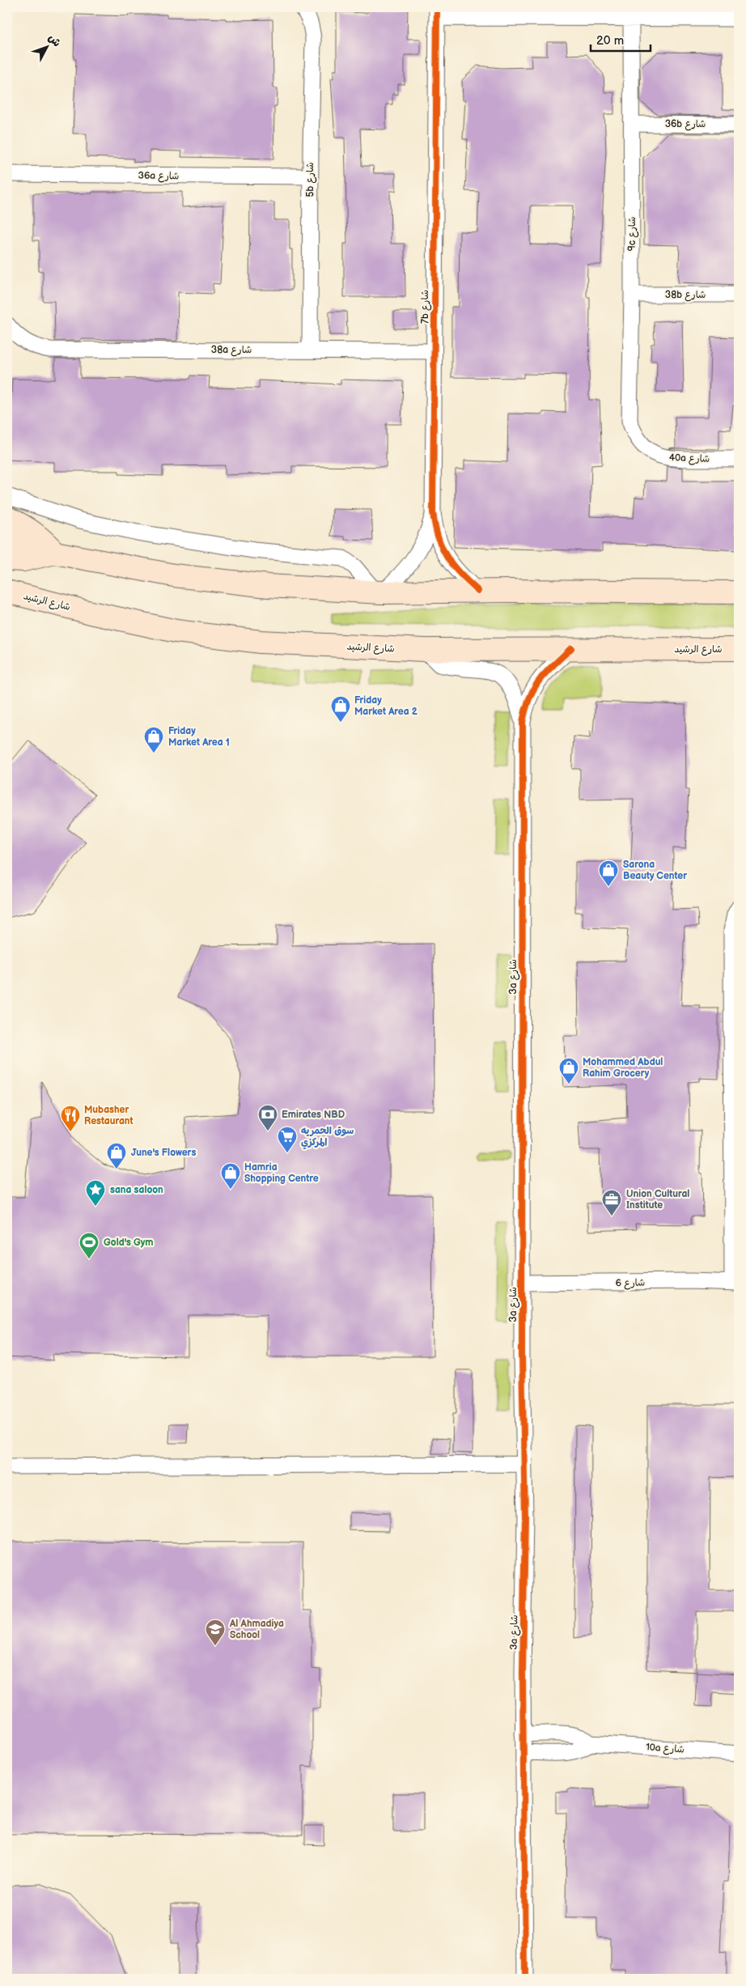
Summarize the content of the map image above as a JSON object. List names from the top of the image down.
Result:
{
  "streets": {
    "main road": ["شارع الرشيد"],
    "street": [
      "36b شارع",
      "36a شارع",
      "5b شارع",
      "9c شارع",
      "38b شارع",
      "7b شارع",
      "38a شارع",
      "40a شارع",
      "3a شارع",
      "شارع 6",
      "10a شارع"
    ]
  },
  "crossings": [
    ["36b شارع", "9c شارع"],
    ["36a شارع", "5b شارع"],
    ["5b شارع", "38a شارع"],
    ["9c شارع", "38b شارع"],
    ["9c شارع", "40a شارع"],
    ["7b شارع", "38a شارع"],
    ["شارع الرشيد", "3a شارع"],
    ["3a شارع", "شارع 6"],
    ["3a شارع", "10a شارع"]
  ],
  "places": {
    "shop": [
      "Friday Market Area 2",
      "Friday Market Area 1",
      "Sarona Beauty Center",
      "Mohammed Abdul Rahim Grocery",
      "June's Flowers",
      "Hamria Shopping Centre"
    ],
    "bank": ["Emirates NBD"],
    "restaurant": ["Mubasher Restaurant"],
    "supermarket": ["سوق الحمريه المركزي"],
    "place": ["sana saloon"],
    "office": ["Union Cultural Institute"],
    "sports": ["Gold's Gym"],
    "school or university": ["Al Ahmadiya School"]
  },
  "scale_bar": "20 m",
  "north": "top right"
}
